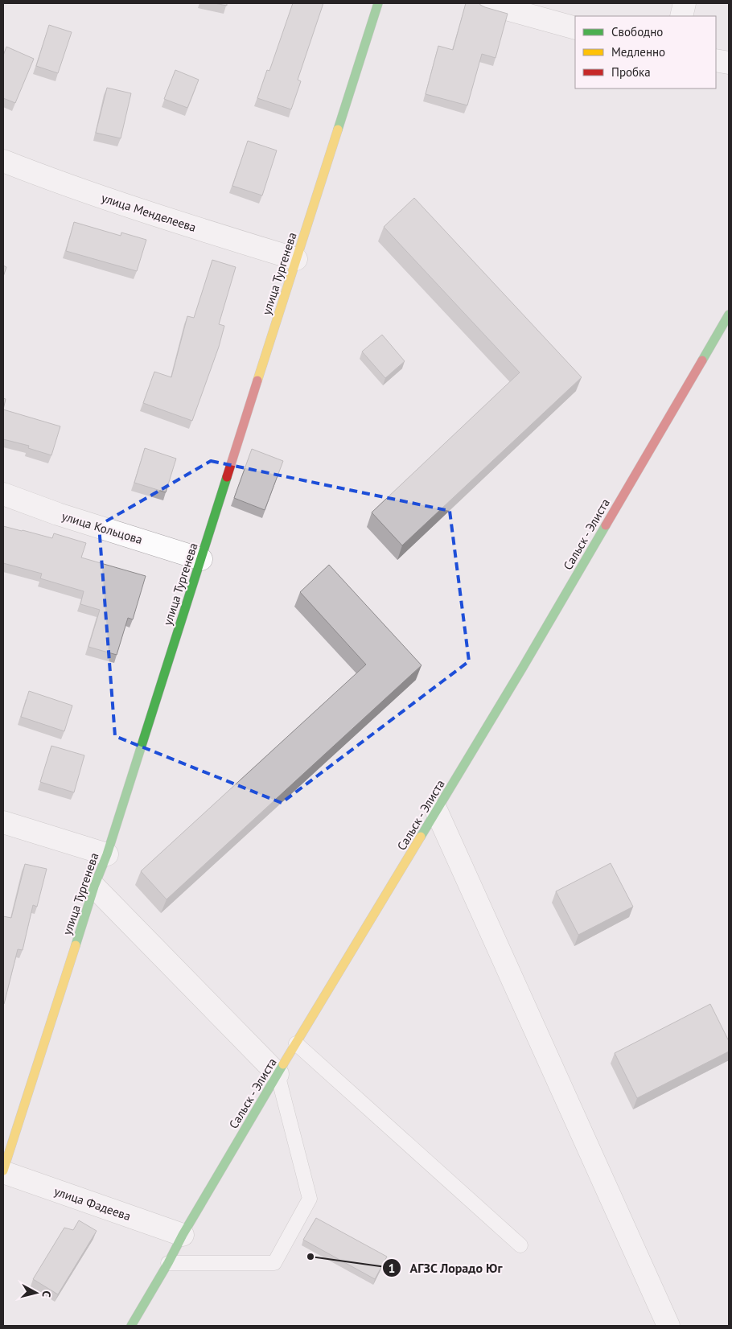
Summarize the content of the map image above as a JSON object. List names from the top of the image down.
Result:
{
  "streets": {
    "street": [
      "улица Менделеева",
      "улица Тургенева",
      "улица Кольцова",
      "Сальск - Элиста",
      "улица Фадеева"
    ]
  },
  "crossings": [
    ["улица Менделеева", "улица Тургенева"],
    ["улица Тургенева", "улица Кольцова"],
    ["улица Тургенева", "улица Фадеева"],
    ["Сальск - Элиста", "улица Фадеева"]
  ],
  "places": ["АГЗС Лорадо Юг"],
  "legend": ["Свободно", "Медленно", "Пробка"],
  "north": "right"
}
